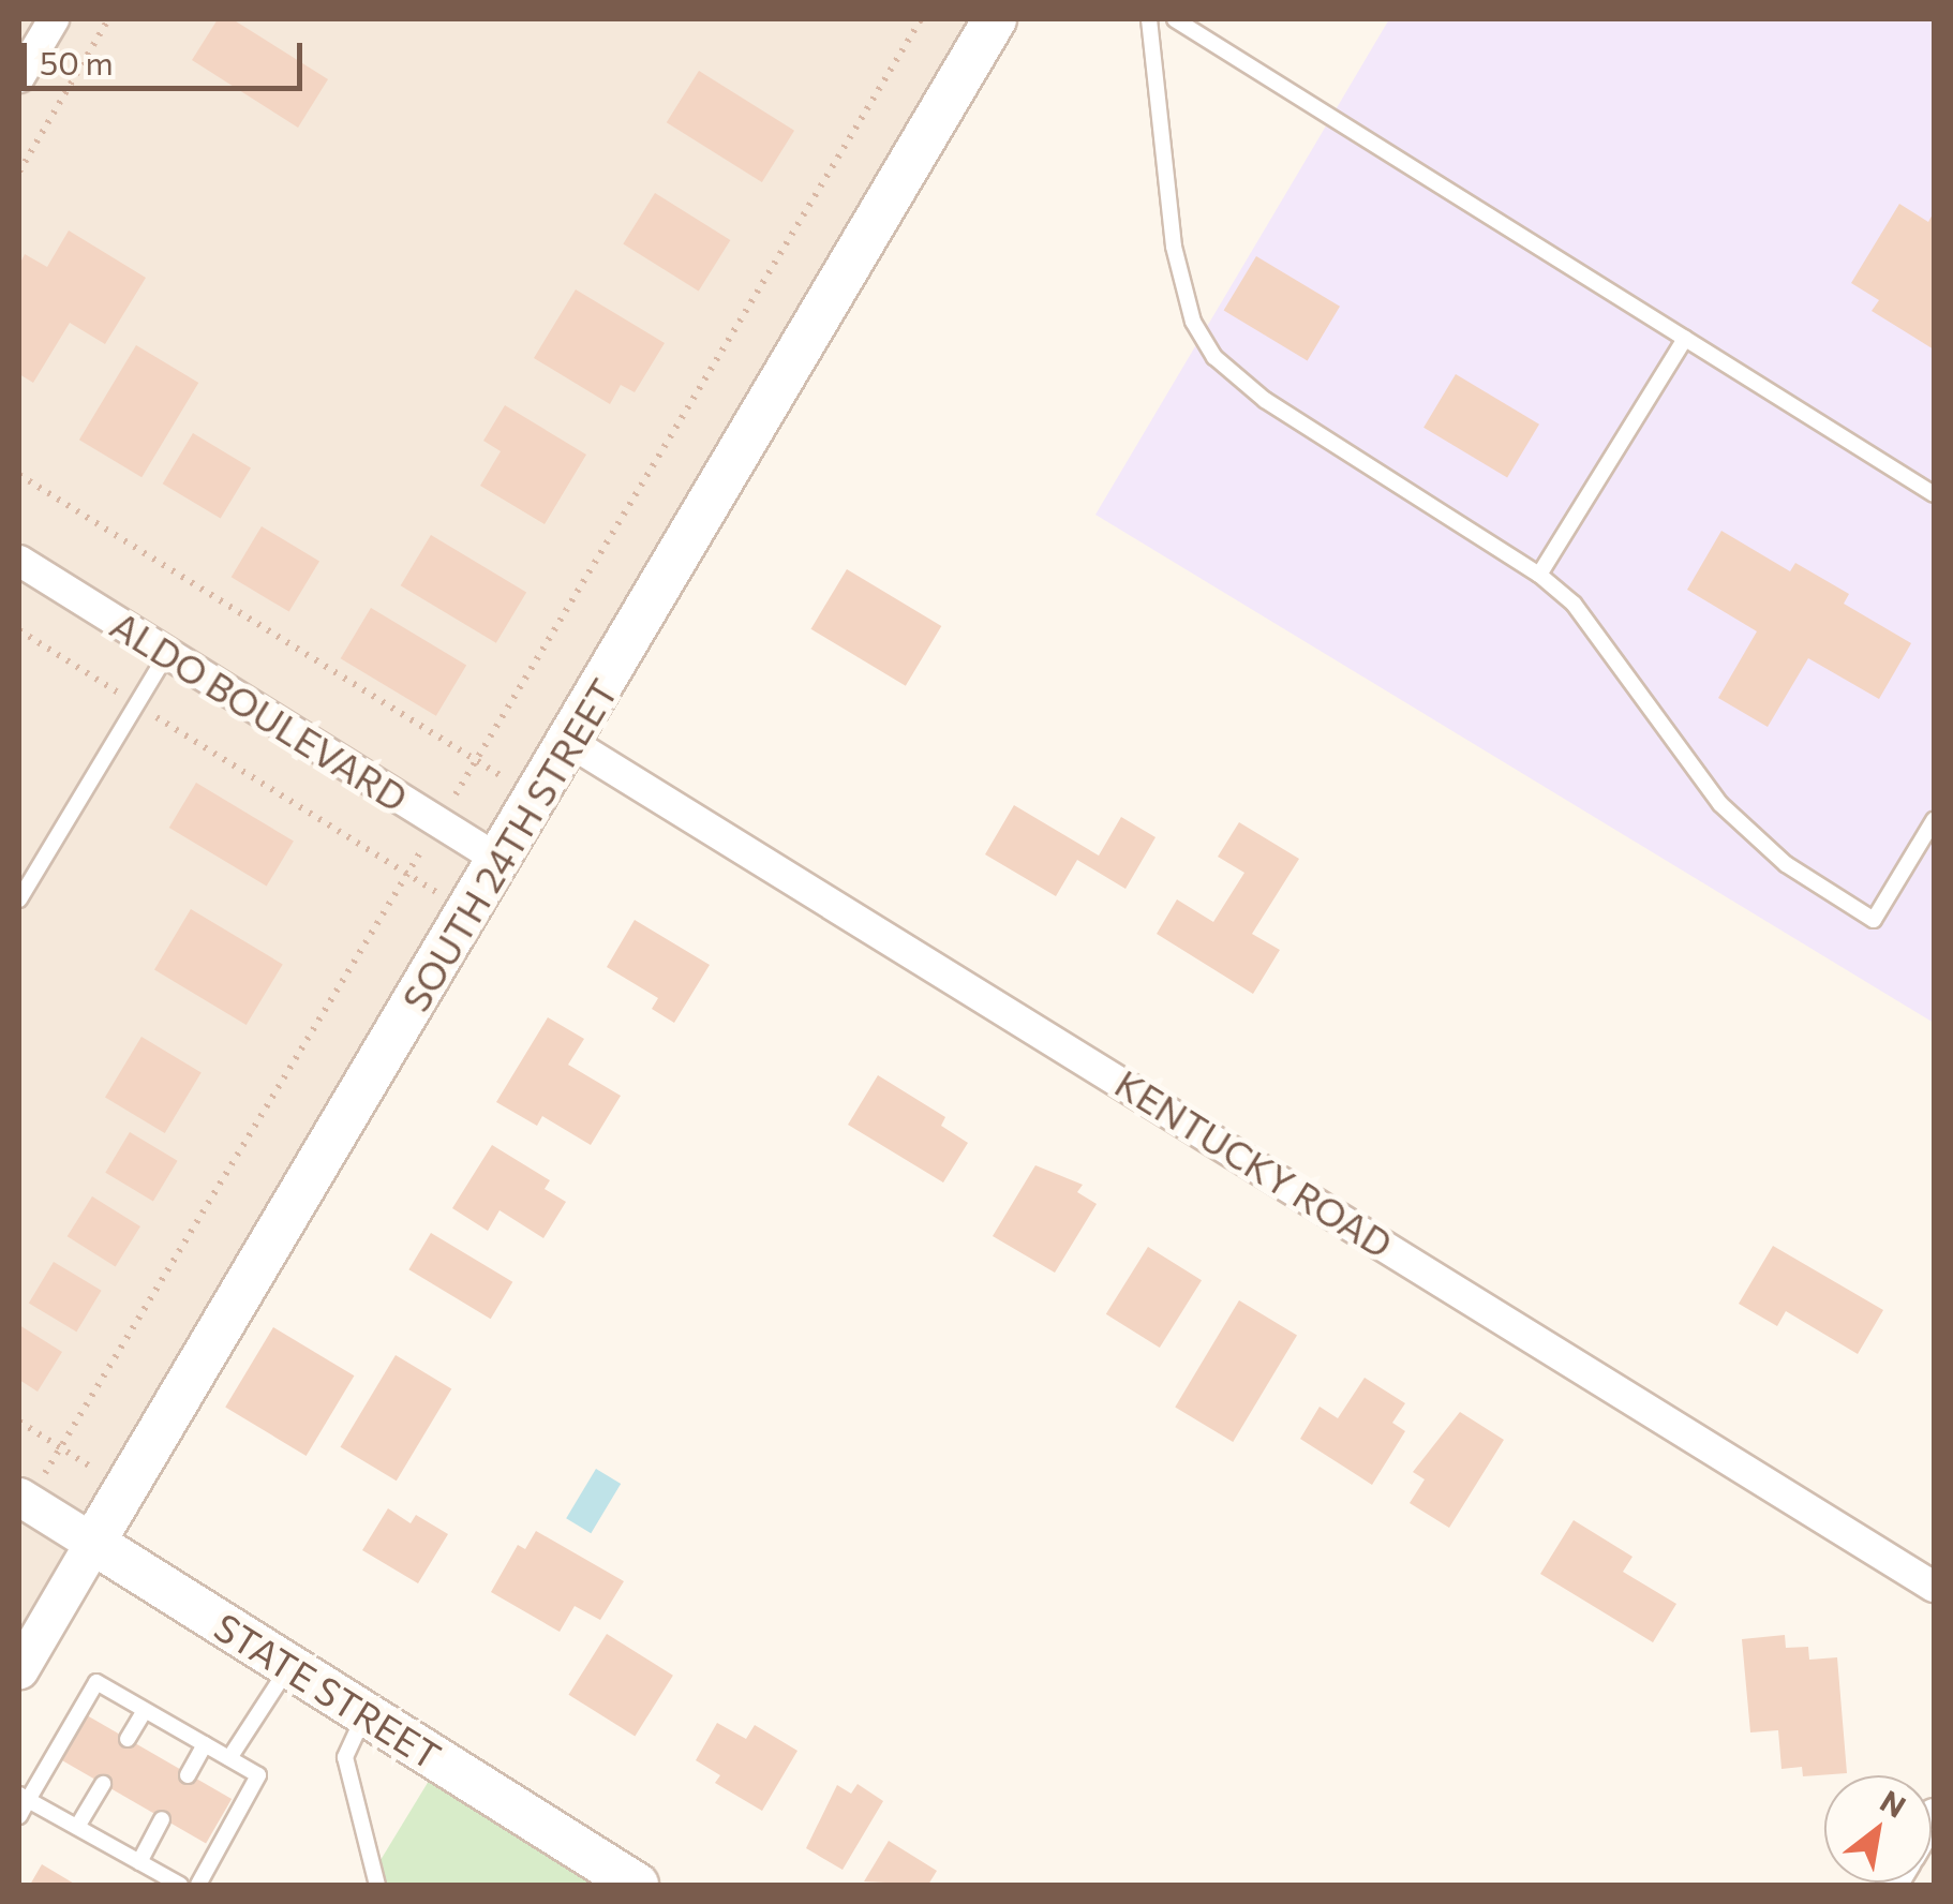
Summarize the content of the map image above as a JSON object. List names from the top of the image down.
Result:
{
  "streets": {
    "main road": ["SOUTH 24TH STREET", "STATE STREET"],
    "street": ["ALDO BOULEVARD", "KENTUCKY ROAD"]
  },
  "crossings": [
    ["ALDO BOULEVARD", "SOUTH 24TH STREET"],
    ["SOUTH 24TH STREET", "KENTUCKY ROAD"],
    ["SOUTH 24TH STREET", "STATE STREET"]
  ],
  "scale_bar": "50 m",
  "north": "top right"
}
